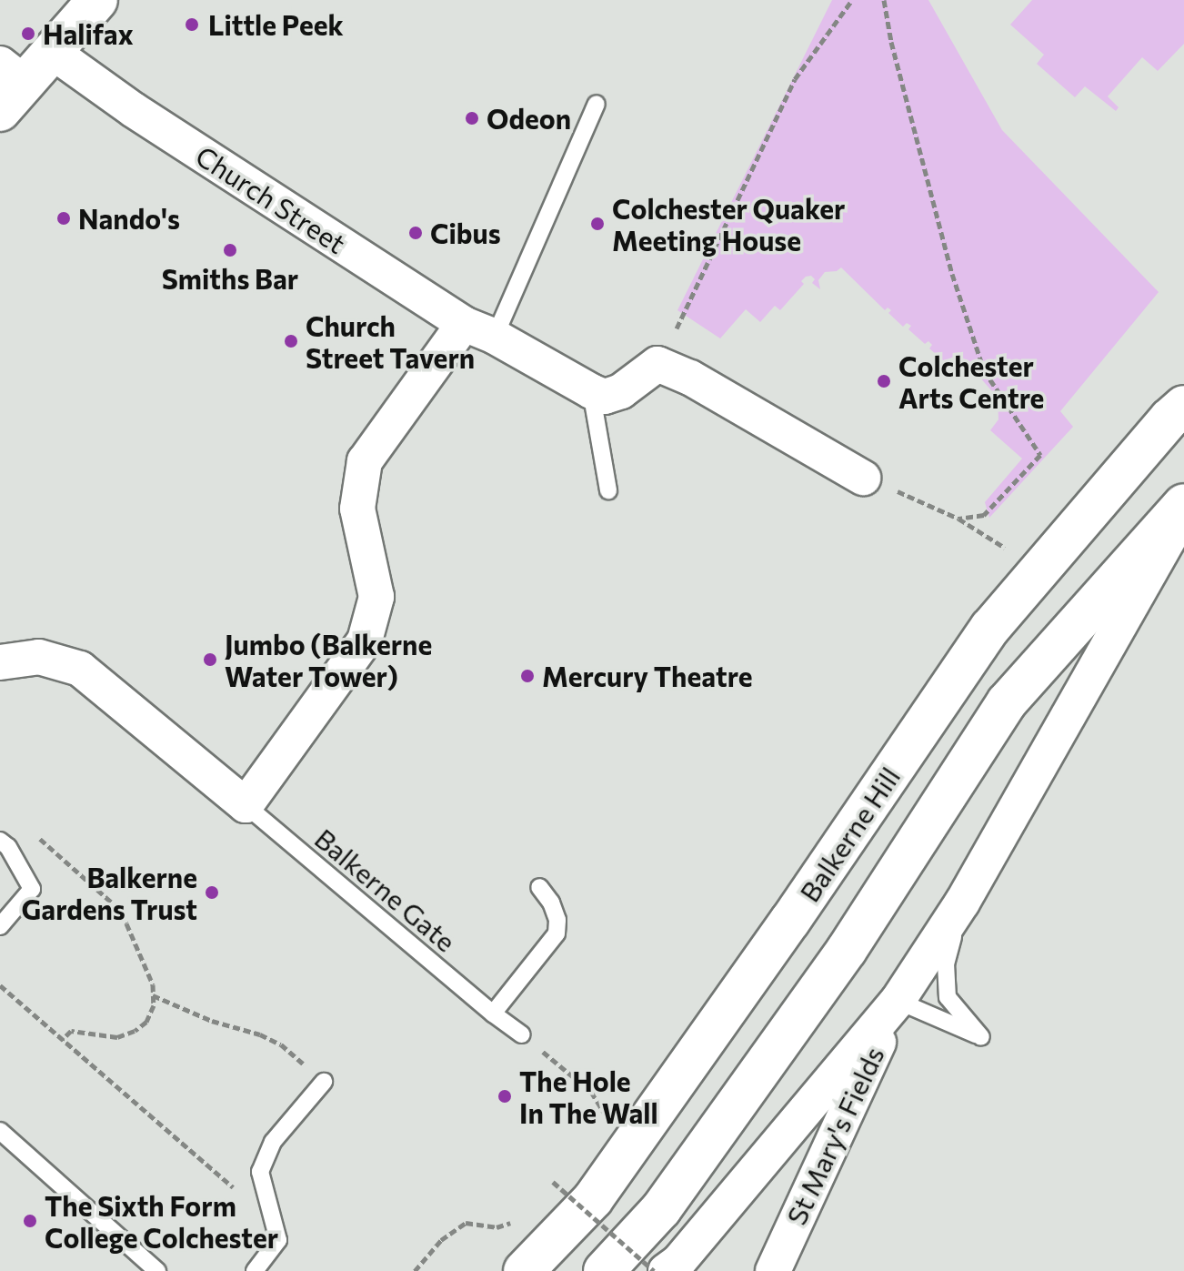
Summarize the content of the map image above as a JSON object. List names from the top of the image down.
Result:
{
  "streets": {
    "main road": ["Balkerne Hill"],
    "street": ["Church Street", "St Mary's Fields"],
    "lane": ["Balkerne Gate"]
  },
  "places": [
    "Little Peek",
    "Halifax",
    "Odeon",
    "Nando's",
    "Colchester Quaker Meeting House",
    "Cibus",
    "Smiths Bar",
    "Church Street Tavern",
    "Colchester Arts Centre",
    "Jumbo (Balkerne Water Tower)",
    "Mercury Theatre",
    "Balkerne Gardens Trust",
    "The Hole In The Wall",
    "The Sixth Form College Colchester"
  ]
}
